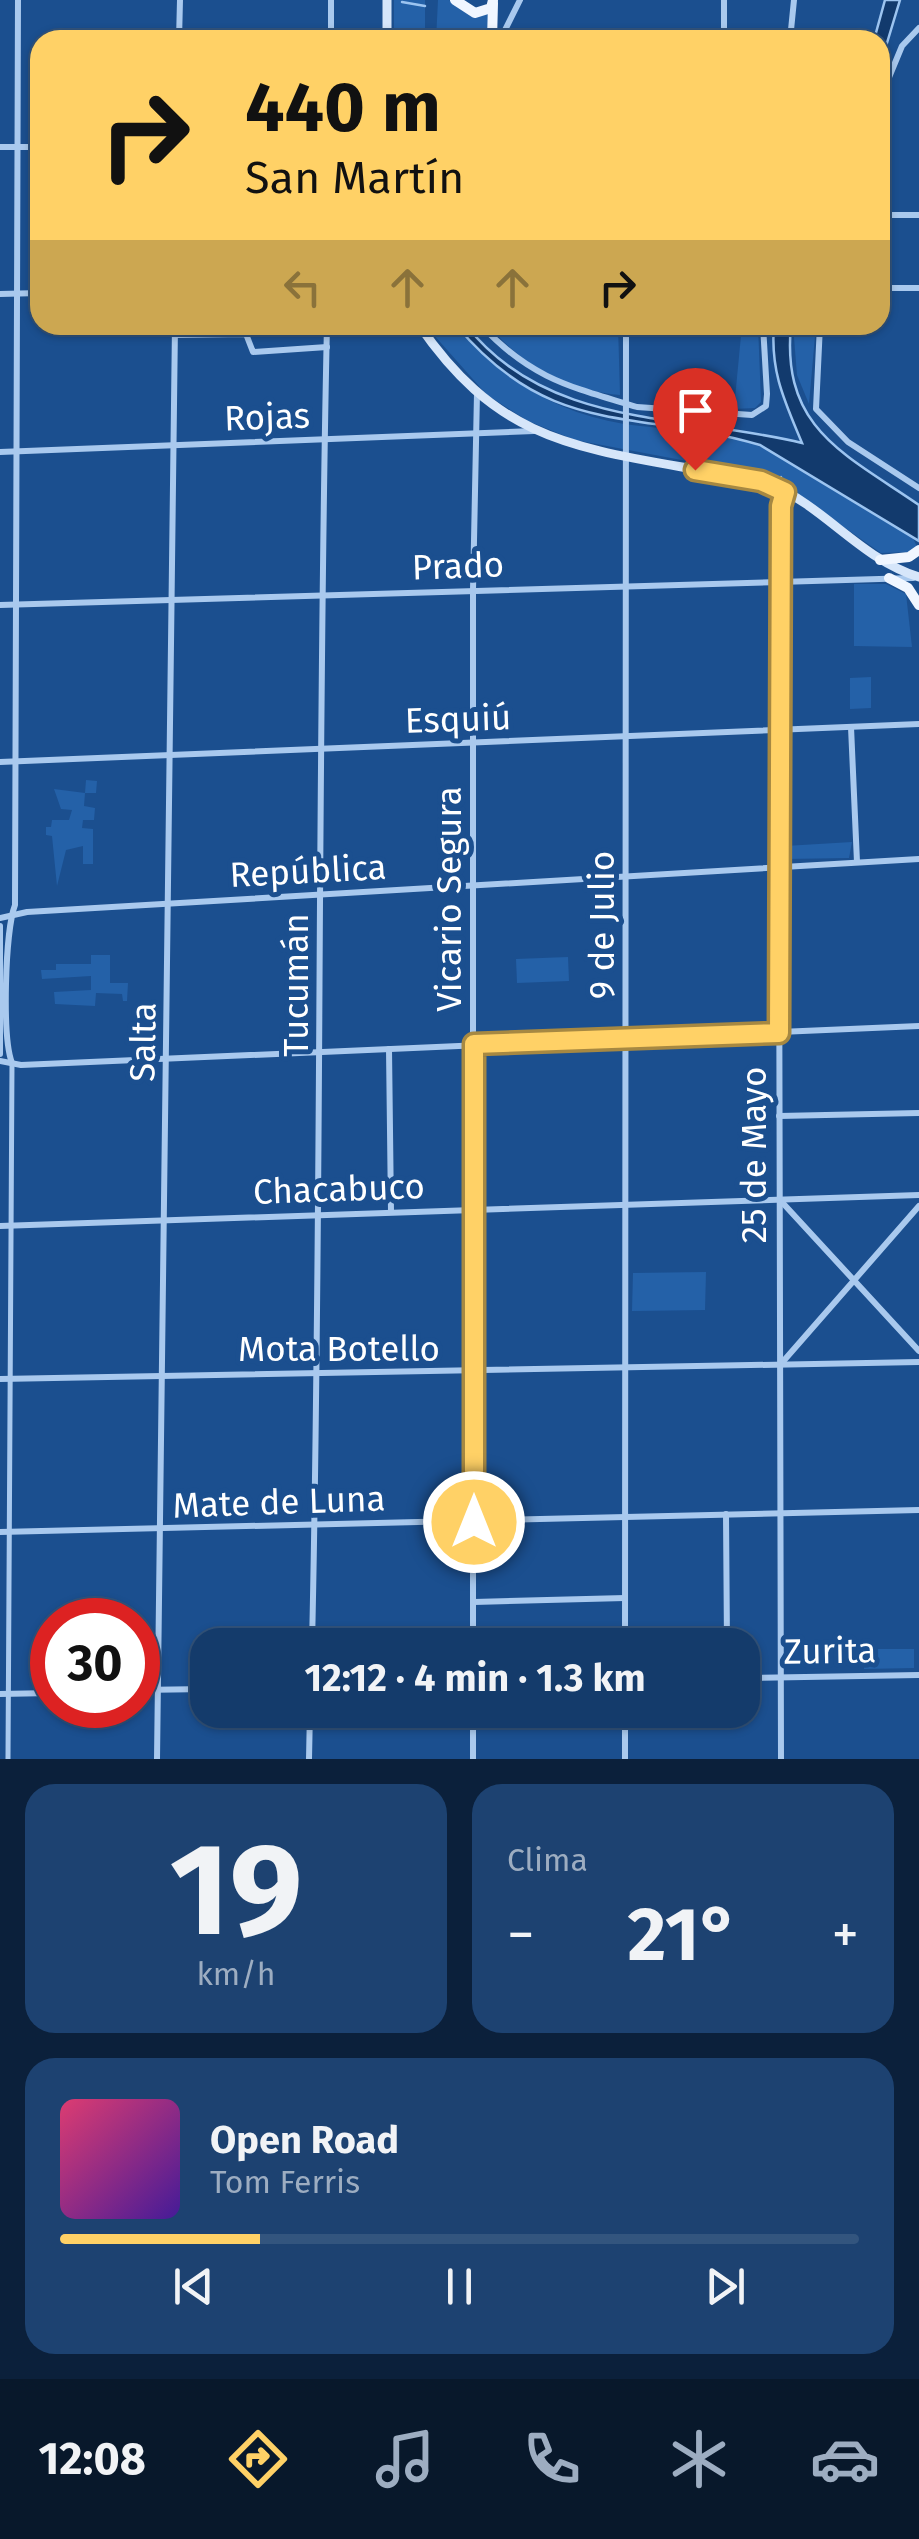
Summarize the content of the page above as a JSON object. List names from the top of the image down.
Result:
{
  "streets": {
    "street": [
      "Rojas",
      "Prado",
      "Esquiú",
      "República",
      "Vicario Segura",
      "9 de Julio",
      "Tucumán",
      "Salta",
      "25 de Mayo",
      "Chacabuco",
      "Mota Botello",
      "Mate de Luna",
      "Zurita"
    ]
  },
  "crossings": [
    ["Rojas", "Vicario Segura"],
    ["Rojas", "Tucumán"],
    ["Rojas", "Salta"],
    ["Prado", "Vicario Segura"],
    ["Prado", "9 de Julio"],
    ["Prado", "Tucumán"],
    ["Prado", "Salta"],
    ["Prado", "25 de Mayo"],
    ["Esquiú", "Vicario Segura"],
    ["Esquiú", "9 de Julio"],
    ["Esquiú", "Tucumán"],
    ["Esquiú", "Salta"],
    ["Esquiú", "25 de Mayo"],
    ["República", "Vicario Segura"],
    ["República", "9 de Julio"],
    ["República", "Tucumán"],
    ["República", "Salta"],
    ["República", "25 de Mayo"],
    ["Vicario Segura", "Chacabuco"],
    ["Vicario Segura", "Mota Botello"],
    ["Vicario Segura", "Mate de Luna"],
    ["9 de Julio", "Chacabuco"],
    ["9 de Julio", "Mota Botello"],
    ["9 de Julio", "Mate de Luna"],
    ["Tucumán", "Chacabuco"],
    ["Tucumán", "Mota Botello"],
    ["Tucumán", "Mate de Luna"],
    ["Salta", "Chacabuco"],
    ["Salta", "Mota Botello"],
    ["Salta", "Mate de Luna"],
    ["25 de Mayo", "Chacabuco"],
    ["25 de Mayo", "Mota Botello"],
    ["25 de Mayo", "Mate de Luna"],
    ["25 de Mayo", "Zurita"]
  ],
  "page": {
    "turn": ["440 m", "San Martín"],
    "limit": "30",
    "trip": "12:12 · 4 min · 1.3 km",
    "tile": [
      ["19", "km/h"],
      "Clima"
    ],
    "heat": ["−", "21°", "+"],
    "song": ["Open Road", "Tom Ferris"],
    "tabs": "12:08"
  }
}
